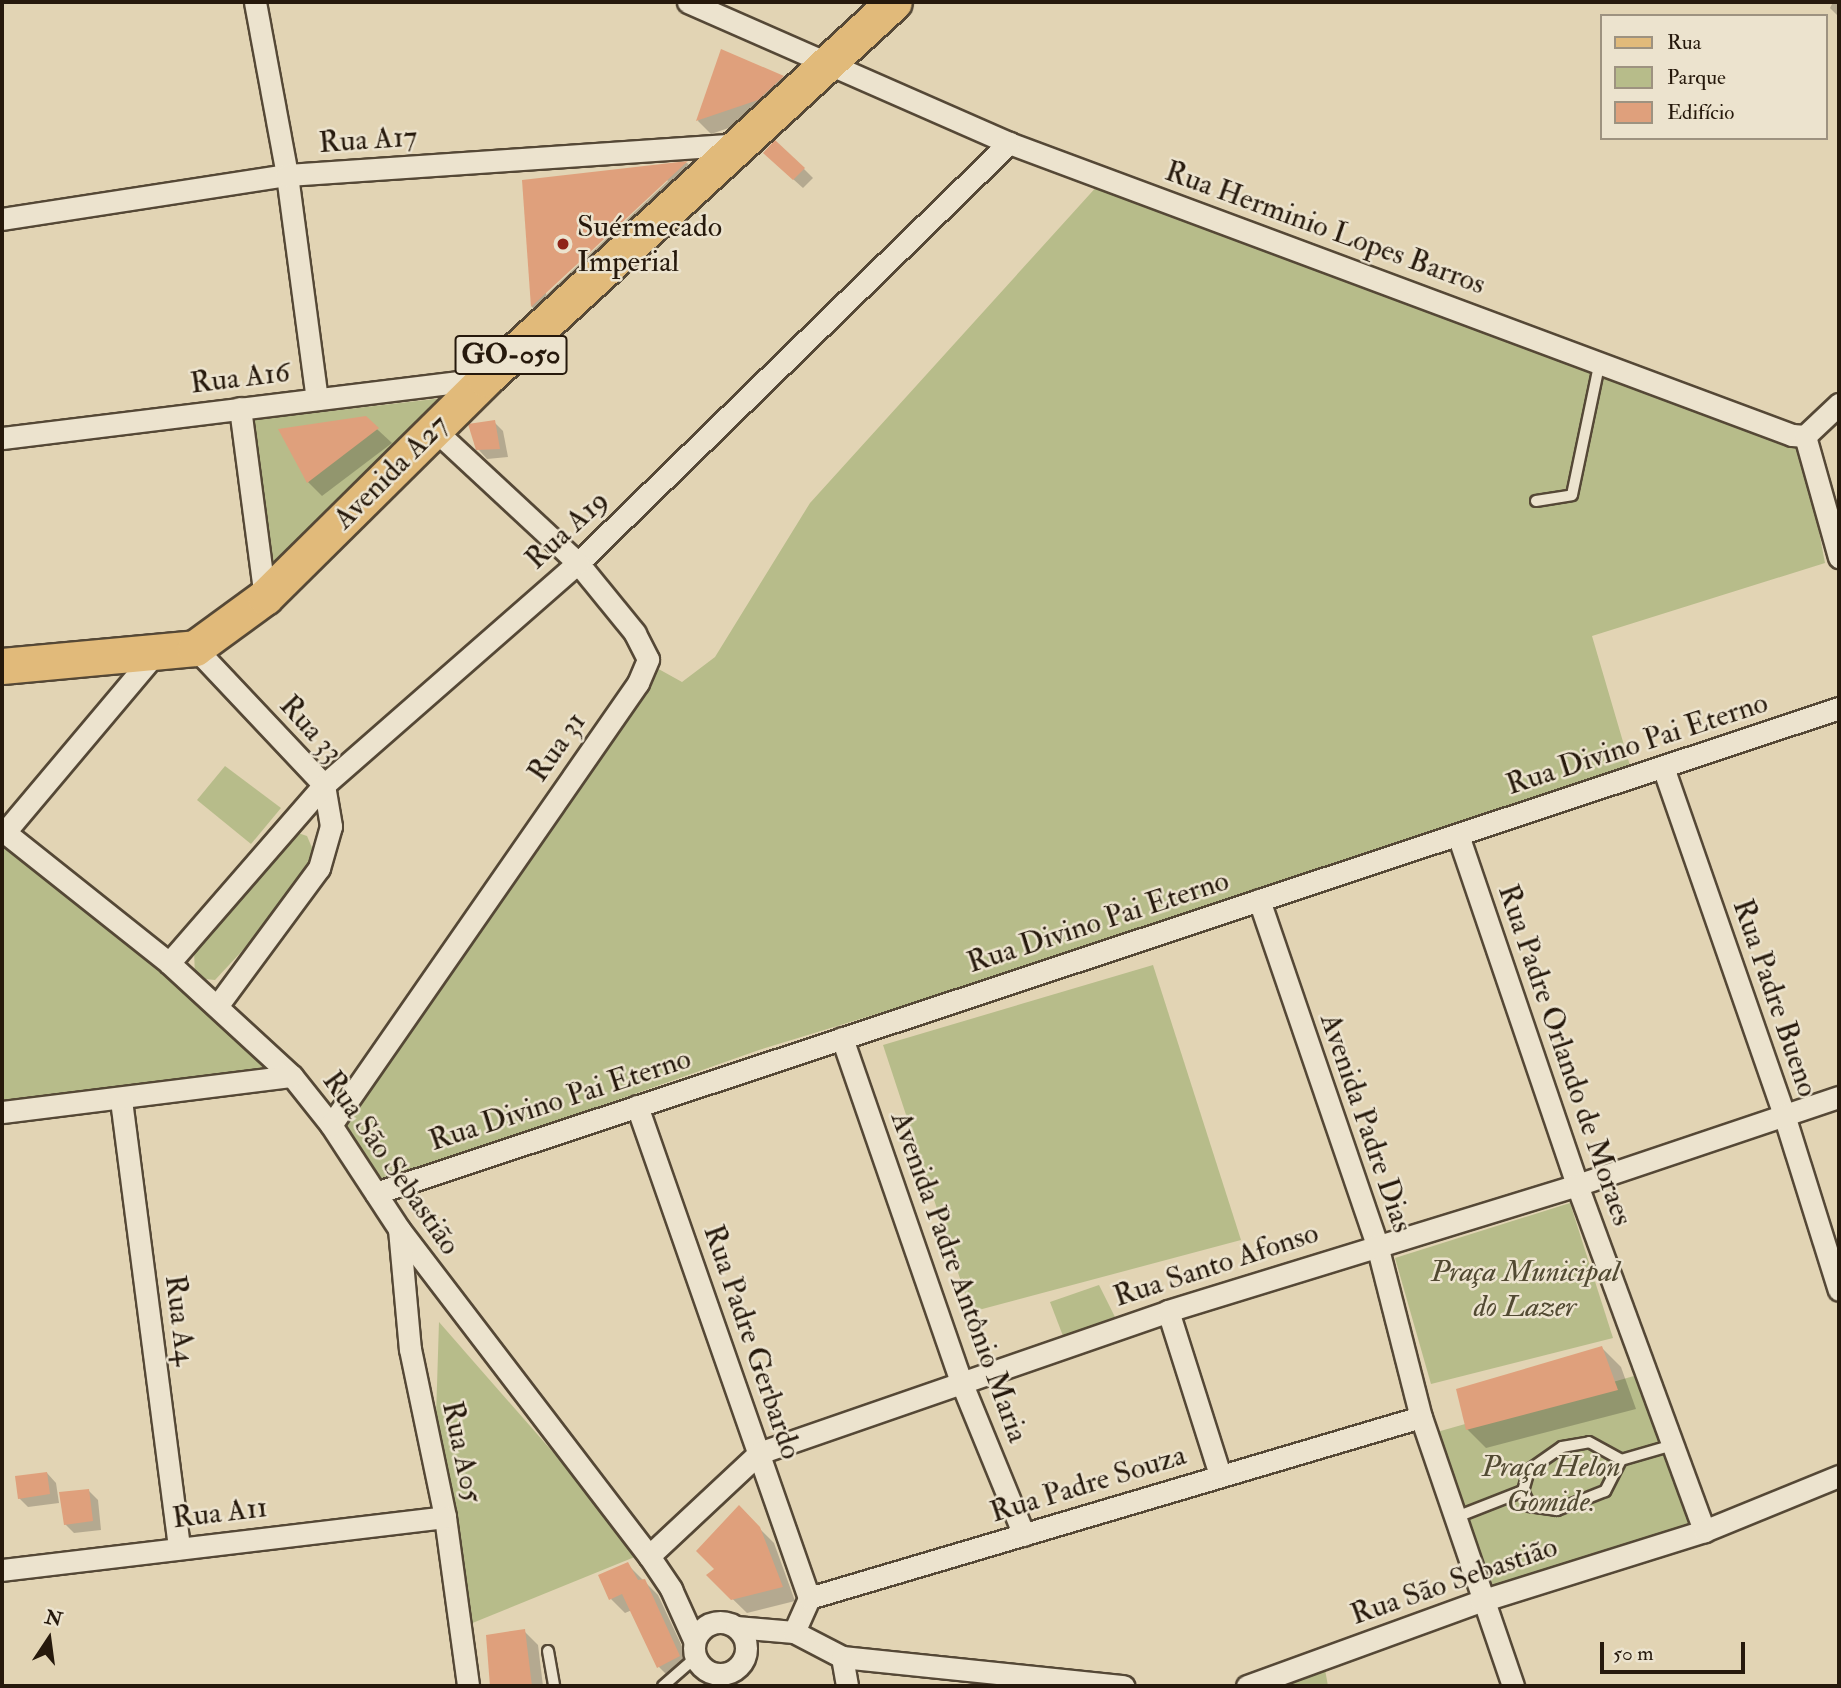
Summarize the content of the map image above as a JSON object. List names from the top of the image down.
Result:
{
  "streets": {
    "main road": ["GO-050", "Avenida A27"],
    "street": [
      "Rua A17",
      "Rua Herminio Lopes Barros",
      "Rua A16",
      "Rua A19",
      "Rua 33",
      "Rua Divino Pai Eterno",
      "Rua 31",
      "Rua Padre Bueno",
      "Rua Padre Orlando de Moraes",
      "Avenida Padre Dias",
      "Rua São Sebastião",
      "Rua Santo Afonso",
      "Avenida Padre Antônio Maria",
      "Rua A4",
      "Rua Padre Gerbardo",
      "Rua A05",
      "Rua Padre Souza",
      "Rua A11"
    ]
  },
  "crossings": [
    ["Rua A17", "Avenida A27"],
    ["Rua Herminio Lopes Barros", "GO-050"],
    ["Rua Herminio Lopes Barros", "Avenida A27"],
    ["Rua Herminio Lopes Barros", "Rua A19"],
    ["GO-050", "Avenida A27"],
    ["Rua A16", "Avenida A27"],
    ["Avenida A27", "Rua 33"],
    ["Avenida A27", "Rua 31"],
    ["Rua A19", "Rua 33"],
    ["Rua A19", "Rua 31"],
    ["Rua A19", "Rua São Sebastião"],
    ["Rua 33", "Rua São Sebastião"],
    ["Rua Divino Pai Eterno", "Rua Padre Bueno"],
    ["Rua Divino Pai Eterno", "Rua Padre Orlando de Moraes"],
    ["Rua Divino Pai Eterno", "Avenida Padre Dias"],
    ["Rua Divino Pai Eterno", "Rua São Sebastião"],
    ["Rua Divino Pai Eterno", "Avenida Padre Antônio Maria"],
    ["Rua Divino Pai Eterno", "Rua Padre Gerbardo"],
    ["Rua 31", "Rua São Sebastião"],
    ["Rua Padre Bueno", "Rua Santo Afonso"],
    ["Rua Padre Orlando de Moraes", "Rua São Sebastião"],
    ["Rua Padre Orlando de Moraes", "Rua Santo Afonso"],
    ["Avenida Padre Dias", "Rua São Sebastião"],
    ["Avenida Padre Dias", "Rua Santo Afonso"],
    ["Avenida Padre Dias", "Rua Padre Souza"],
    ["Rua São Sebastião", "Rua Santo Afonso"],
    ["Rua São Sebastião", "Rua A05"],
    ["Rua Santo Afonso", "Avenida Padre Antônio Maria"],
    ["Rua Santo Afonso", "Rua Padre Gerbardo"],
    ["Avenida Padre Antônio Maria", "Rua Padre Souza"],
    ["Rua A4", "Rua A11"],
    ["Rua Padre Gerbardo", "Rua Padre Souza"],
    ["Rua A05", "Rua A11"]
  ],
  "parks": ["Praça Municipal do Lazer", "Praça Helon Gomide."],
  "places": ["Suérmecado Imperial"],
  "legend": ["Rua", "Parque", "Edifício"],
  "scale_bar": "50 m",
  "north": "top"
}
